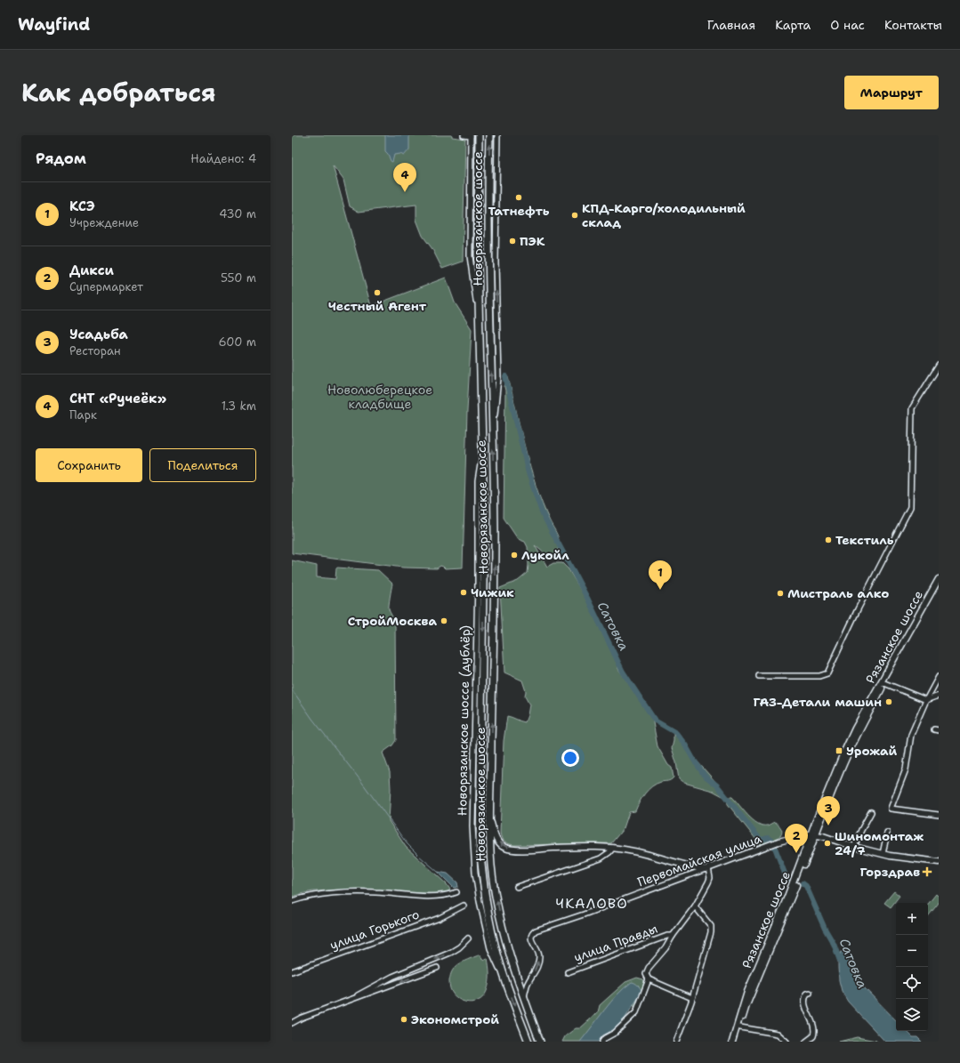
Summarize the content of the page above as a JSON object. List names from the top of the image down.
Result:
{
  "streets": {
    "highway": ["Новорязанское шоссе"],
    "main road": ["Рязанское шоссе", "Первомайская улица"],
    "street": ["улица Горького", "улица Правды"]
  },
  "crossings": [
    ["Новорязанское шоссе", "Первомайская улица"],
    ["Рязанское шоссе", "Первомайская улица"]
  ],
  "one_way": ["Первомайская улица"],
  "districts": ["ЧКАЛОВО"],
  "water": ["Сатовка"],
  "parks": ["Новолюберецкое кладбище"],
  "places": {
    "other": [
      "Татнефть",
      "КПД-Карго/холодильный склад",
      "ПЭК",
      "Честный Агент",
      "Текстиль",
      "Лукойл",
      "Чижик",
      "Мистраль алко",
      "СтройМосква",
      "ГАЗ-Детали машин",
      "Шиномонтаж 24/7",
      "Экономстрой"
    ],
    "transit": ["Урожай"],
    "health": ["Горздрав"]
  },
  "page": {
    "header": "Wayfind",
    "nav": [
      "Главная",
      "Карта",
      "О нас",
      "Контакты"
    ],
    "title": "Как добраться",
    "buttons": [
      "Маршрут",
      ["Сохранить", "Поделиться"]
    ],
    "heading": ["Рядом", "Найдено: 4"],
    "pins": [
      "4",
      "1",
      "3",
      "2"
    ],
    "list": [
      {
        "mark": "1",
        "name": "КСЭ",
        "note": "Учреждение",
        "value": "430 m"
      },
      {
        "mark": "2",
        "name": "Дикси",
        "note": "Супермаркет",
        "value": "550 m"
      },
      {
        "mark": "3",
        "name": "Усадьба",
        "note": "Ресторан",
        "value": "600 m"
      },
      {
        "mark": "4",
        "name": "СНТ «Ручеёк»",
        "note": "Парк",
        "value": "1.3 km"
      }
    ],
    "map_buttons": ["+", "−"]
  }
}
